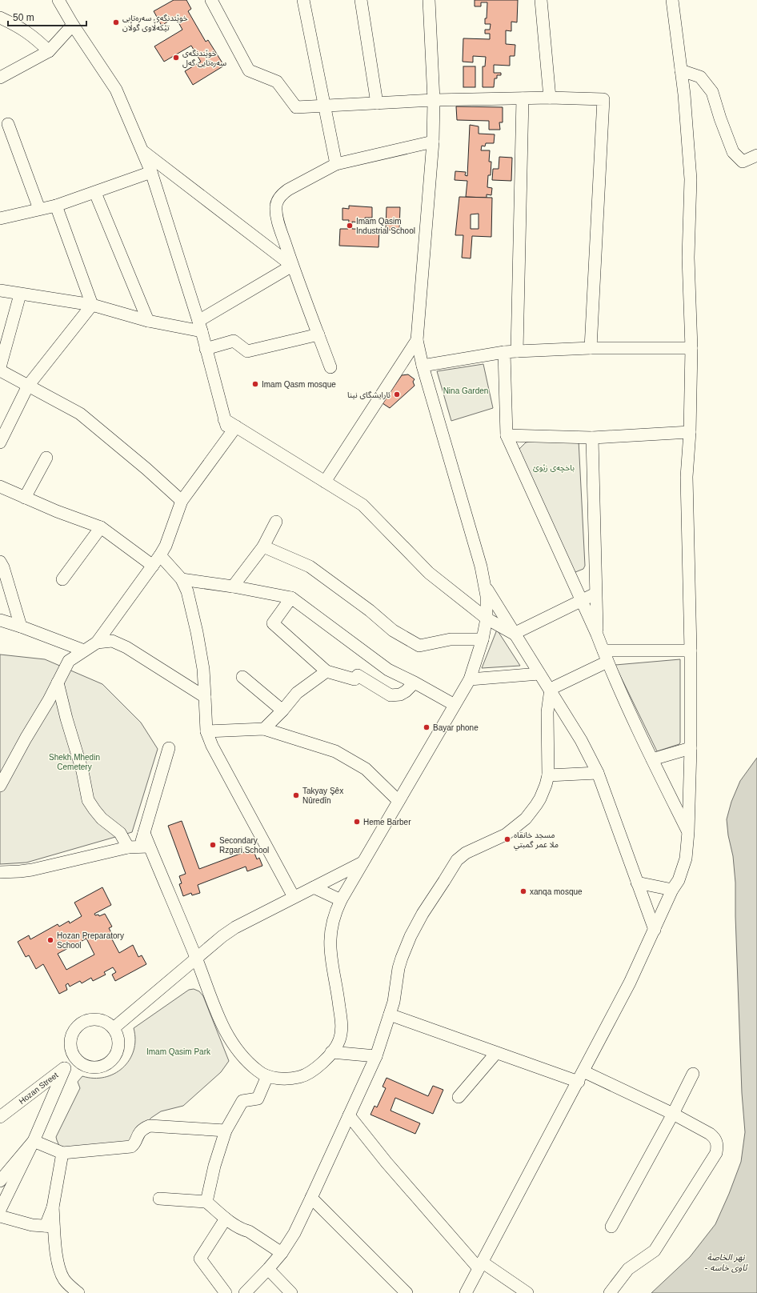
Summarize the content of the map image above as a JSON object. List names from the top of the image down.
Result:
{
  "streets": {
    "street": ["Hozan Street"]
  },
  "water": ["نهر الخاصة - ئاوی خاسە"],
  "parks": [
    "Nina Garden",
    "باخچەی زێوێ",
    "Shekh Mhedin Cemetery",
    "Imam Qasim Park"
  ],
  "places": [
    "خوێندنگەی سەرەتایی تێکەڵاوی گوڵان",
    "خوێندنگەی سەرەتایی گەل",
    "Imam Qasim Industrial School",
    "Imam Qasm mosque",
    "ئارایشگای نینا",
    "Bayar phone",
    "Takyay Şêx Nûredîn",
    "Heme Barber",
    "مسجد خانقاه ملا عمر گمبتي",
    "Secondary Rzgari School",
    "xanqa mosque",
    "Hozan Preparatory School"
  ],
  "scale_bar": "50 m"
}
